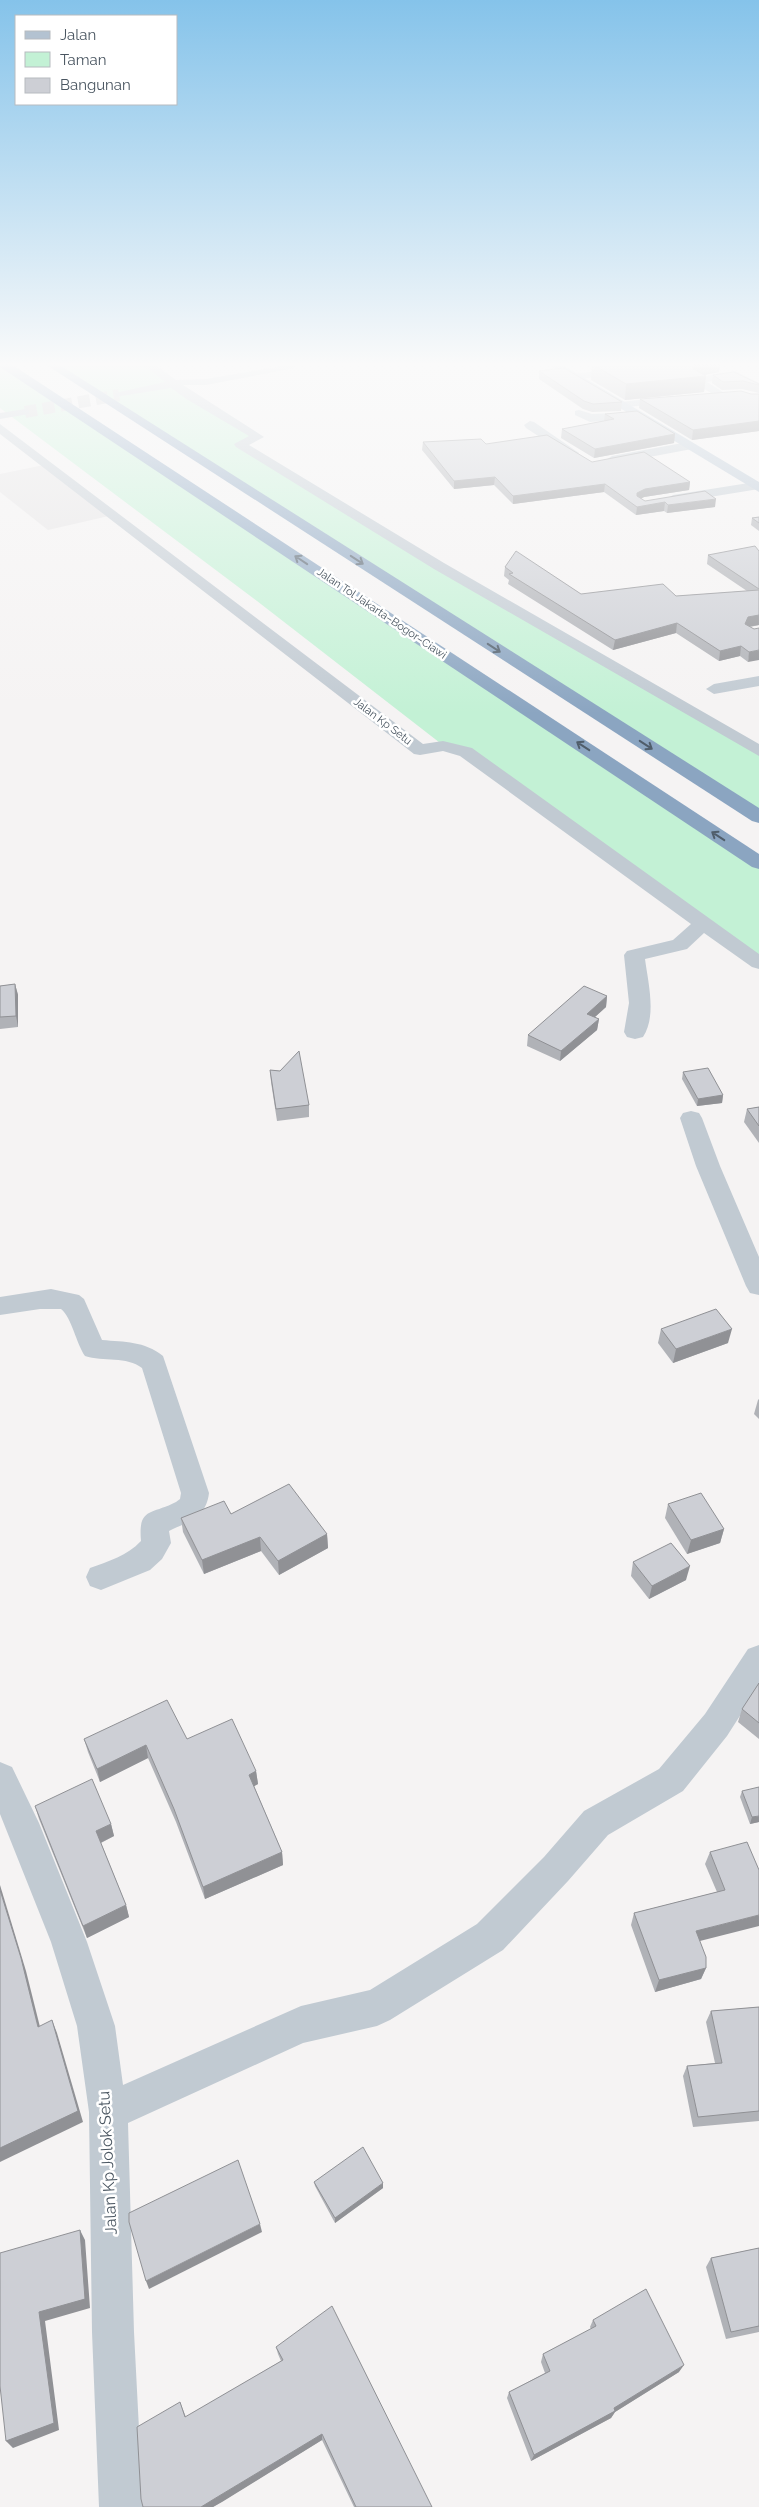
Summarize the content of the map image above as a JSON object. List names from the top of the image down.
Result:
{
  "streets": {
    "highway": ["Jalan Tol Jakarta–Bogor–Ciawi"],
    "street": ["Jalan Kp Setu", "Jalan Kp Jolok Setu"]
  },
  "legend": ["Jalan", "Taman", "Bangunan"]
}
